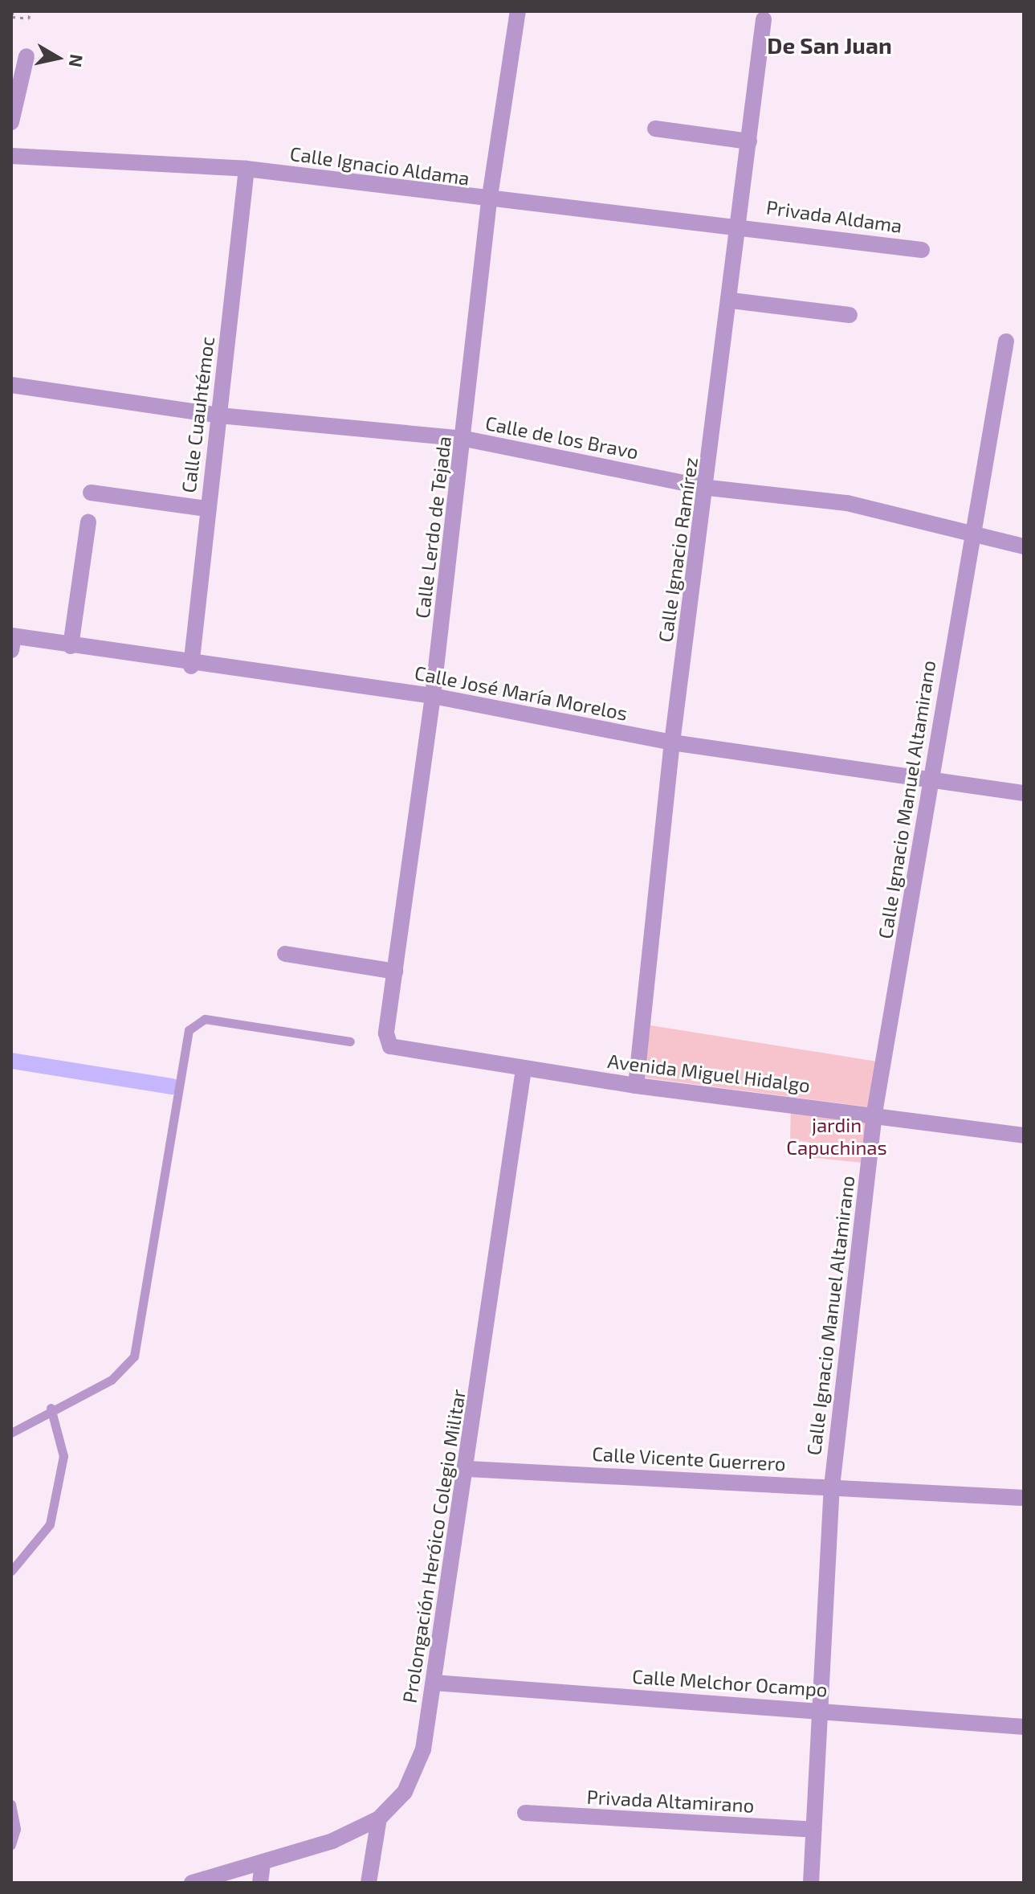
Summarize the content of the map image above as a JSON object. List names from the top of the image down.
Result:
{
  "streets": {
    "street": [
      "Calle Ignacio Aldama",
      "Privada Aldama",
      "Calle Cuauhtémoc",
      "Calle de los Bravo",
      "Calle Lerdo de Tejada",
      "Calle Ignacio Ramírez",
      "Calle José María Morelos",
      "Calle Ignacio Manuel Altamirano",
      "Avenida Miguel Hidalgo",
      "Calle Vicente Guerrero",
      "Prolongación Heróico Colegio Militar",
      "Calle Melchor Ocampo",
      "Privada Altamirano"
    ]
  },
  "crossings": [
    ["Calle Ignacio Aldama", "Privada Aldama"],
    ["Calle Ignacio Aldama", "Calle Cuauhtémoc"],
    ["Calle Ignacio Aldama", "Calle Lerdo de Tejada"],
    ["Calle Ignacio Aldama", "Calle Ignacio Ramírez"],
    ["Privada Aldama", "Calle Ignacio Ramírez"],
    ["Calle Cuauhtémoc", "Calle de los Bravo"],
    ["Calle Cuauhtémoc", "Calle José María Morelos"],
    ["Calle de los Bravo", "Calle Lerdo de Tejada"],
    ["Calle de los Bravo", "Calle Ignacio Ramírez"],
    ["Calle de los Bravo", "Calle Ignacio Manuel Altamirano"],
    ["Calle Lerdo de Tejada", "Calle José María Morelos"],
    ["Calle Lerdo de Tejada", "Avenida Miguel Hidalgo"],
    ["Calle Ignacio Ramírez", "Calle José María Morelos"],
    ["Calle Ignacio Ramírez", "Avenida Miguel Hidalgo"],
    ["Calle José María Morelos", "Calle Ignacio Manuel Altamirano"],
    ["Calle Ignacio Manuel Altamirano", "Avenida Miguel Hidalgo"],
    ["Calle Ignacio Manuel Altamirano", "Calle Vicente Guerrero"],
    ["Calle Ignacio Manuel Altamirano", "Calle Melchor Ocampo"],
    ["Calle Ignacio Manuel Altamirano", "Privada Altamirano"],
    ["Avenida Miguel Hidalgo", "Prolongación Heróico Colegio Militar"],
    ["Calle Vicente Guerrero", "Prolongación Heróico Colegio Militar"],
    ["Prolongación Heróico Colegio Militar", "Calle Melchor Ocampo"]
  ],
  "districts": ["De San Juan"],
  "parks": ["jardin Capuchinas"],
  "north": "right"
}
